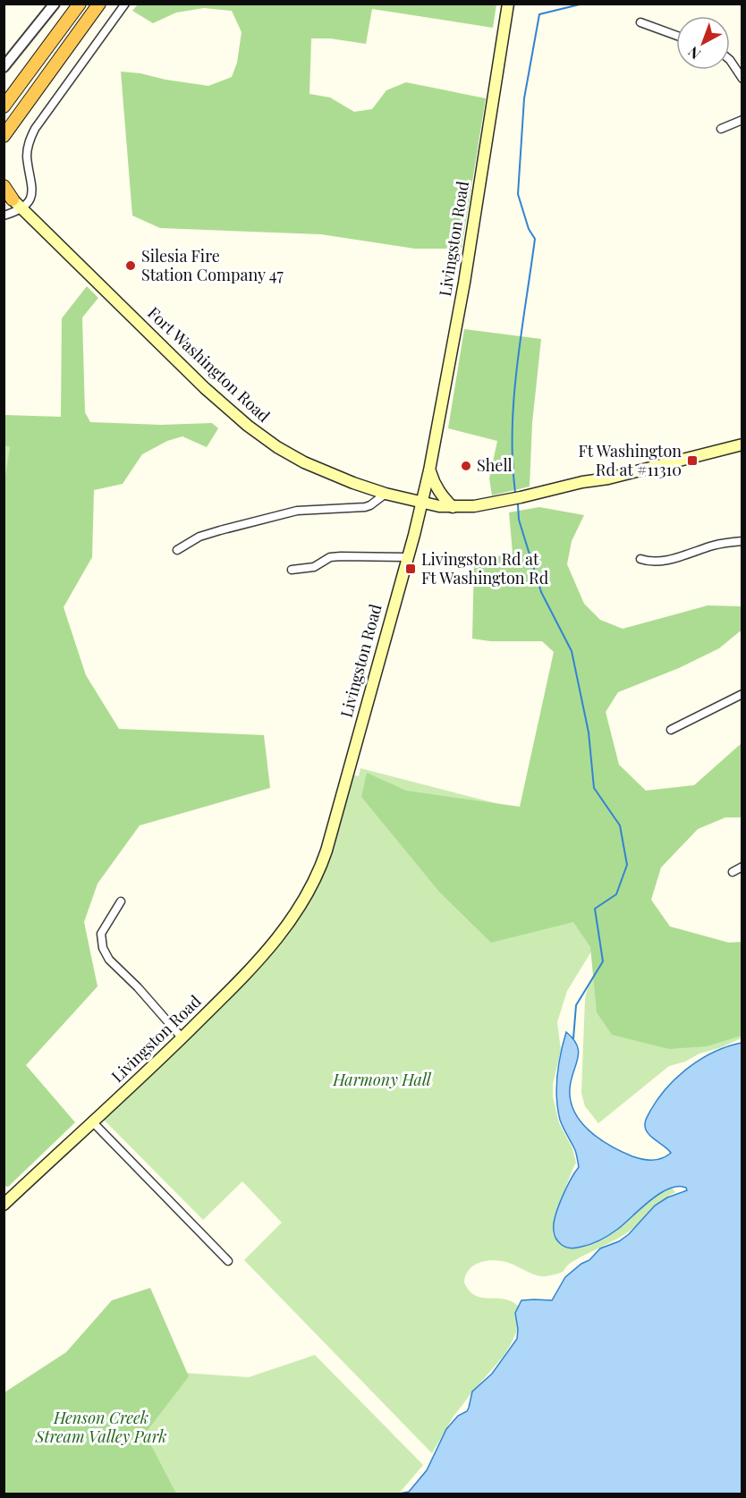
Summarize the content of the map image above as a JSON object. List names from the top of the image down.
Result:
{
  "streets": {
    "main road": ["Livingston Road", "Fort Washington Road"]
  },
  "crossings": [
    ["Livingston Road", "Fort Washington Road"]
  ],
  "parks": ["Harmony Hall", "Henson Creek Stream Valley Park"],
  "places": {
    "other": ["Silesia Fire Station Company 47", "Shell"],
    "transit": ["Ft Washington Rd at #11310", "Livingston Rd at Ft Washington Rd"]
  },
  "north": "bottom left"
}
